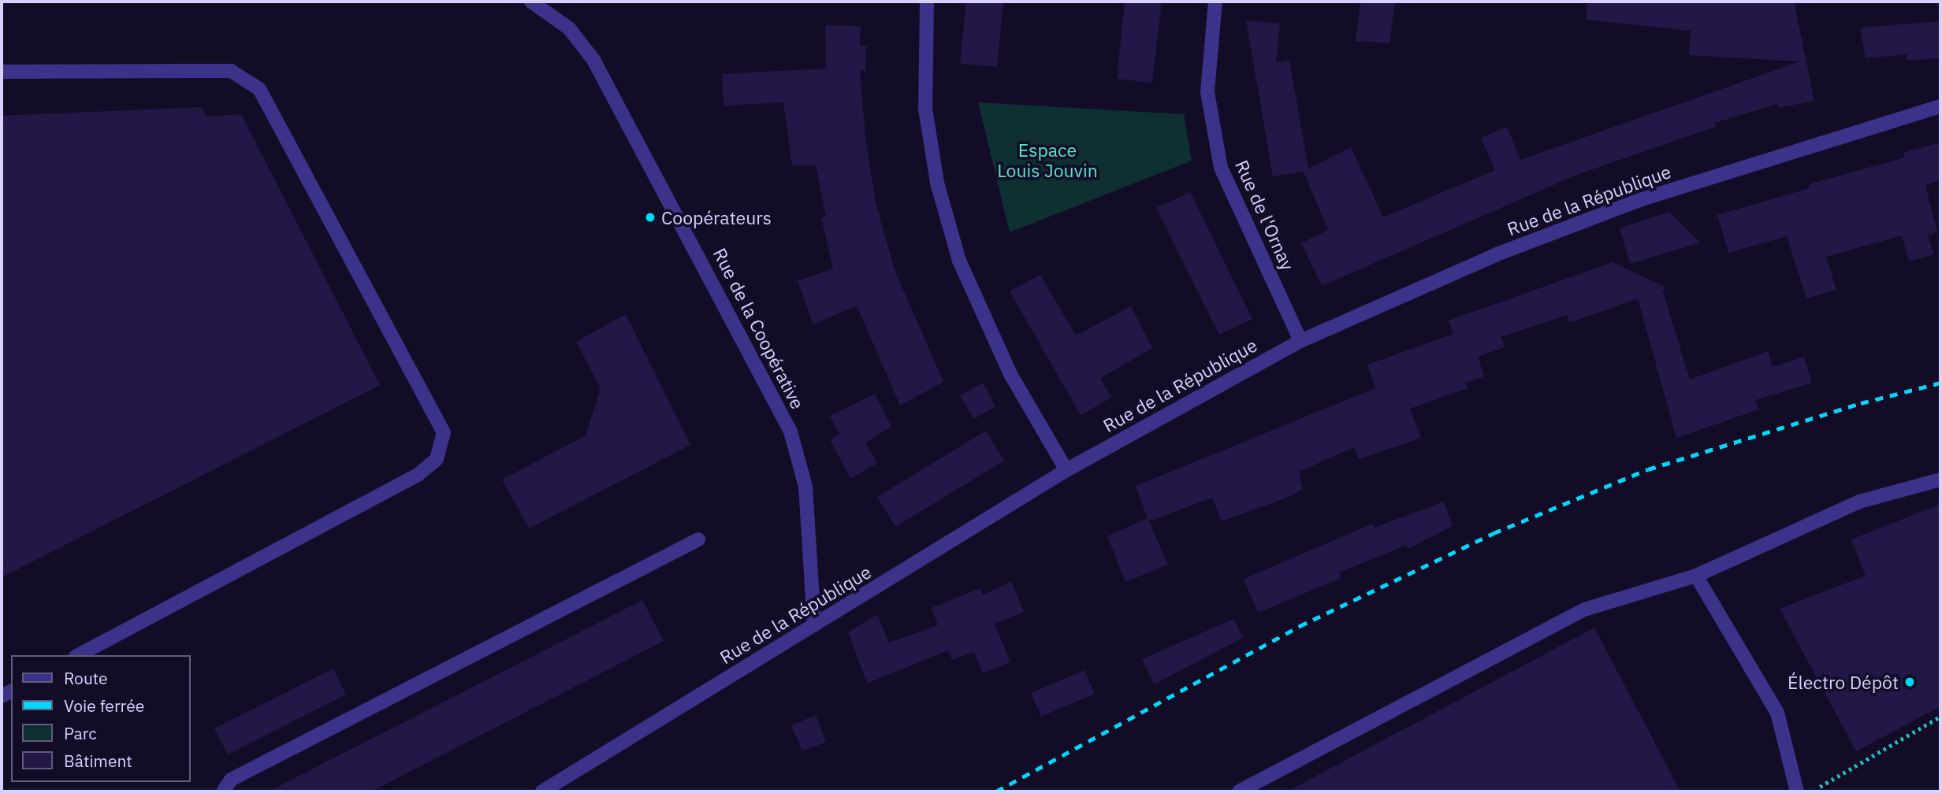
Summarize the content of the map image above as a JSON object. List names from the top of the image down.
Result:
{
  "streets": {
    "street": ["Rue de la République", "Rue de l'Ornay", "Rue de la Coopérative"]
  },
  "crossings": [
    ["Rue de la République", "Rue de l'Ornay"],
    ["Rue de la République", "Rue de la Coopérative"]
  ],
  "parks": ["Espace Louis Jouvin"],
  "places": ["Coopérateurs", "Électro Dépôt"],
  "legend": [
    "Route",
    "Voie ferrée",
    "Parc",
    "Bâtiment"
  ]
}
